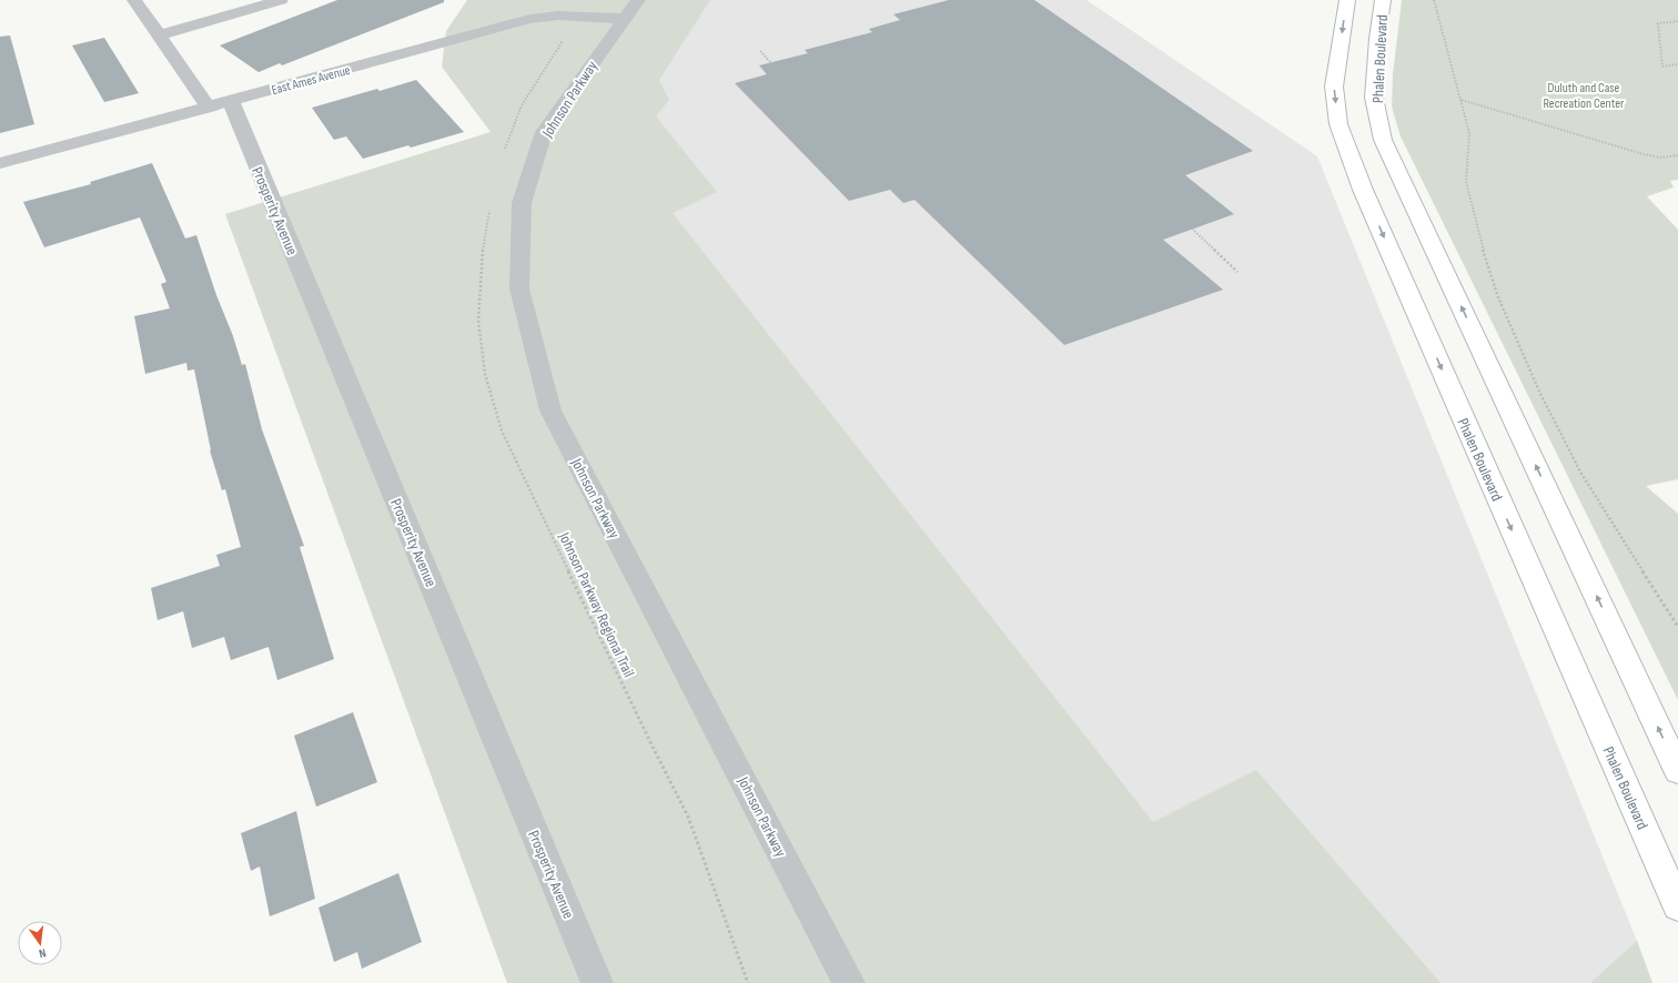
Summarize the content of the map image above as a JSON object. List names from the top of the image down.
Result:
{
  "streets": {
    "main road": ["Phalen Boulevard"],
    "street": ["East Ames Avenue", "Johnson Parkway", "Prosperity Avenue"],
    "path": ["Johnson Parkway Regional Trail"]
  },
  "crossings": [
    ["East Ames Avenue", "Johnson Parkway"],
    ["East Ames Avenue", "Prosperity Avenue"]
  ],
  "parks": ["Duluth and Case Recreation Center"],
  "north": "bottom"
}
